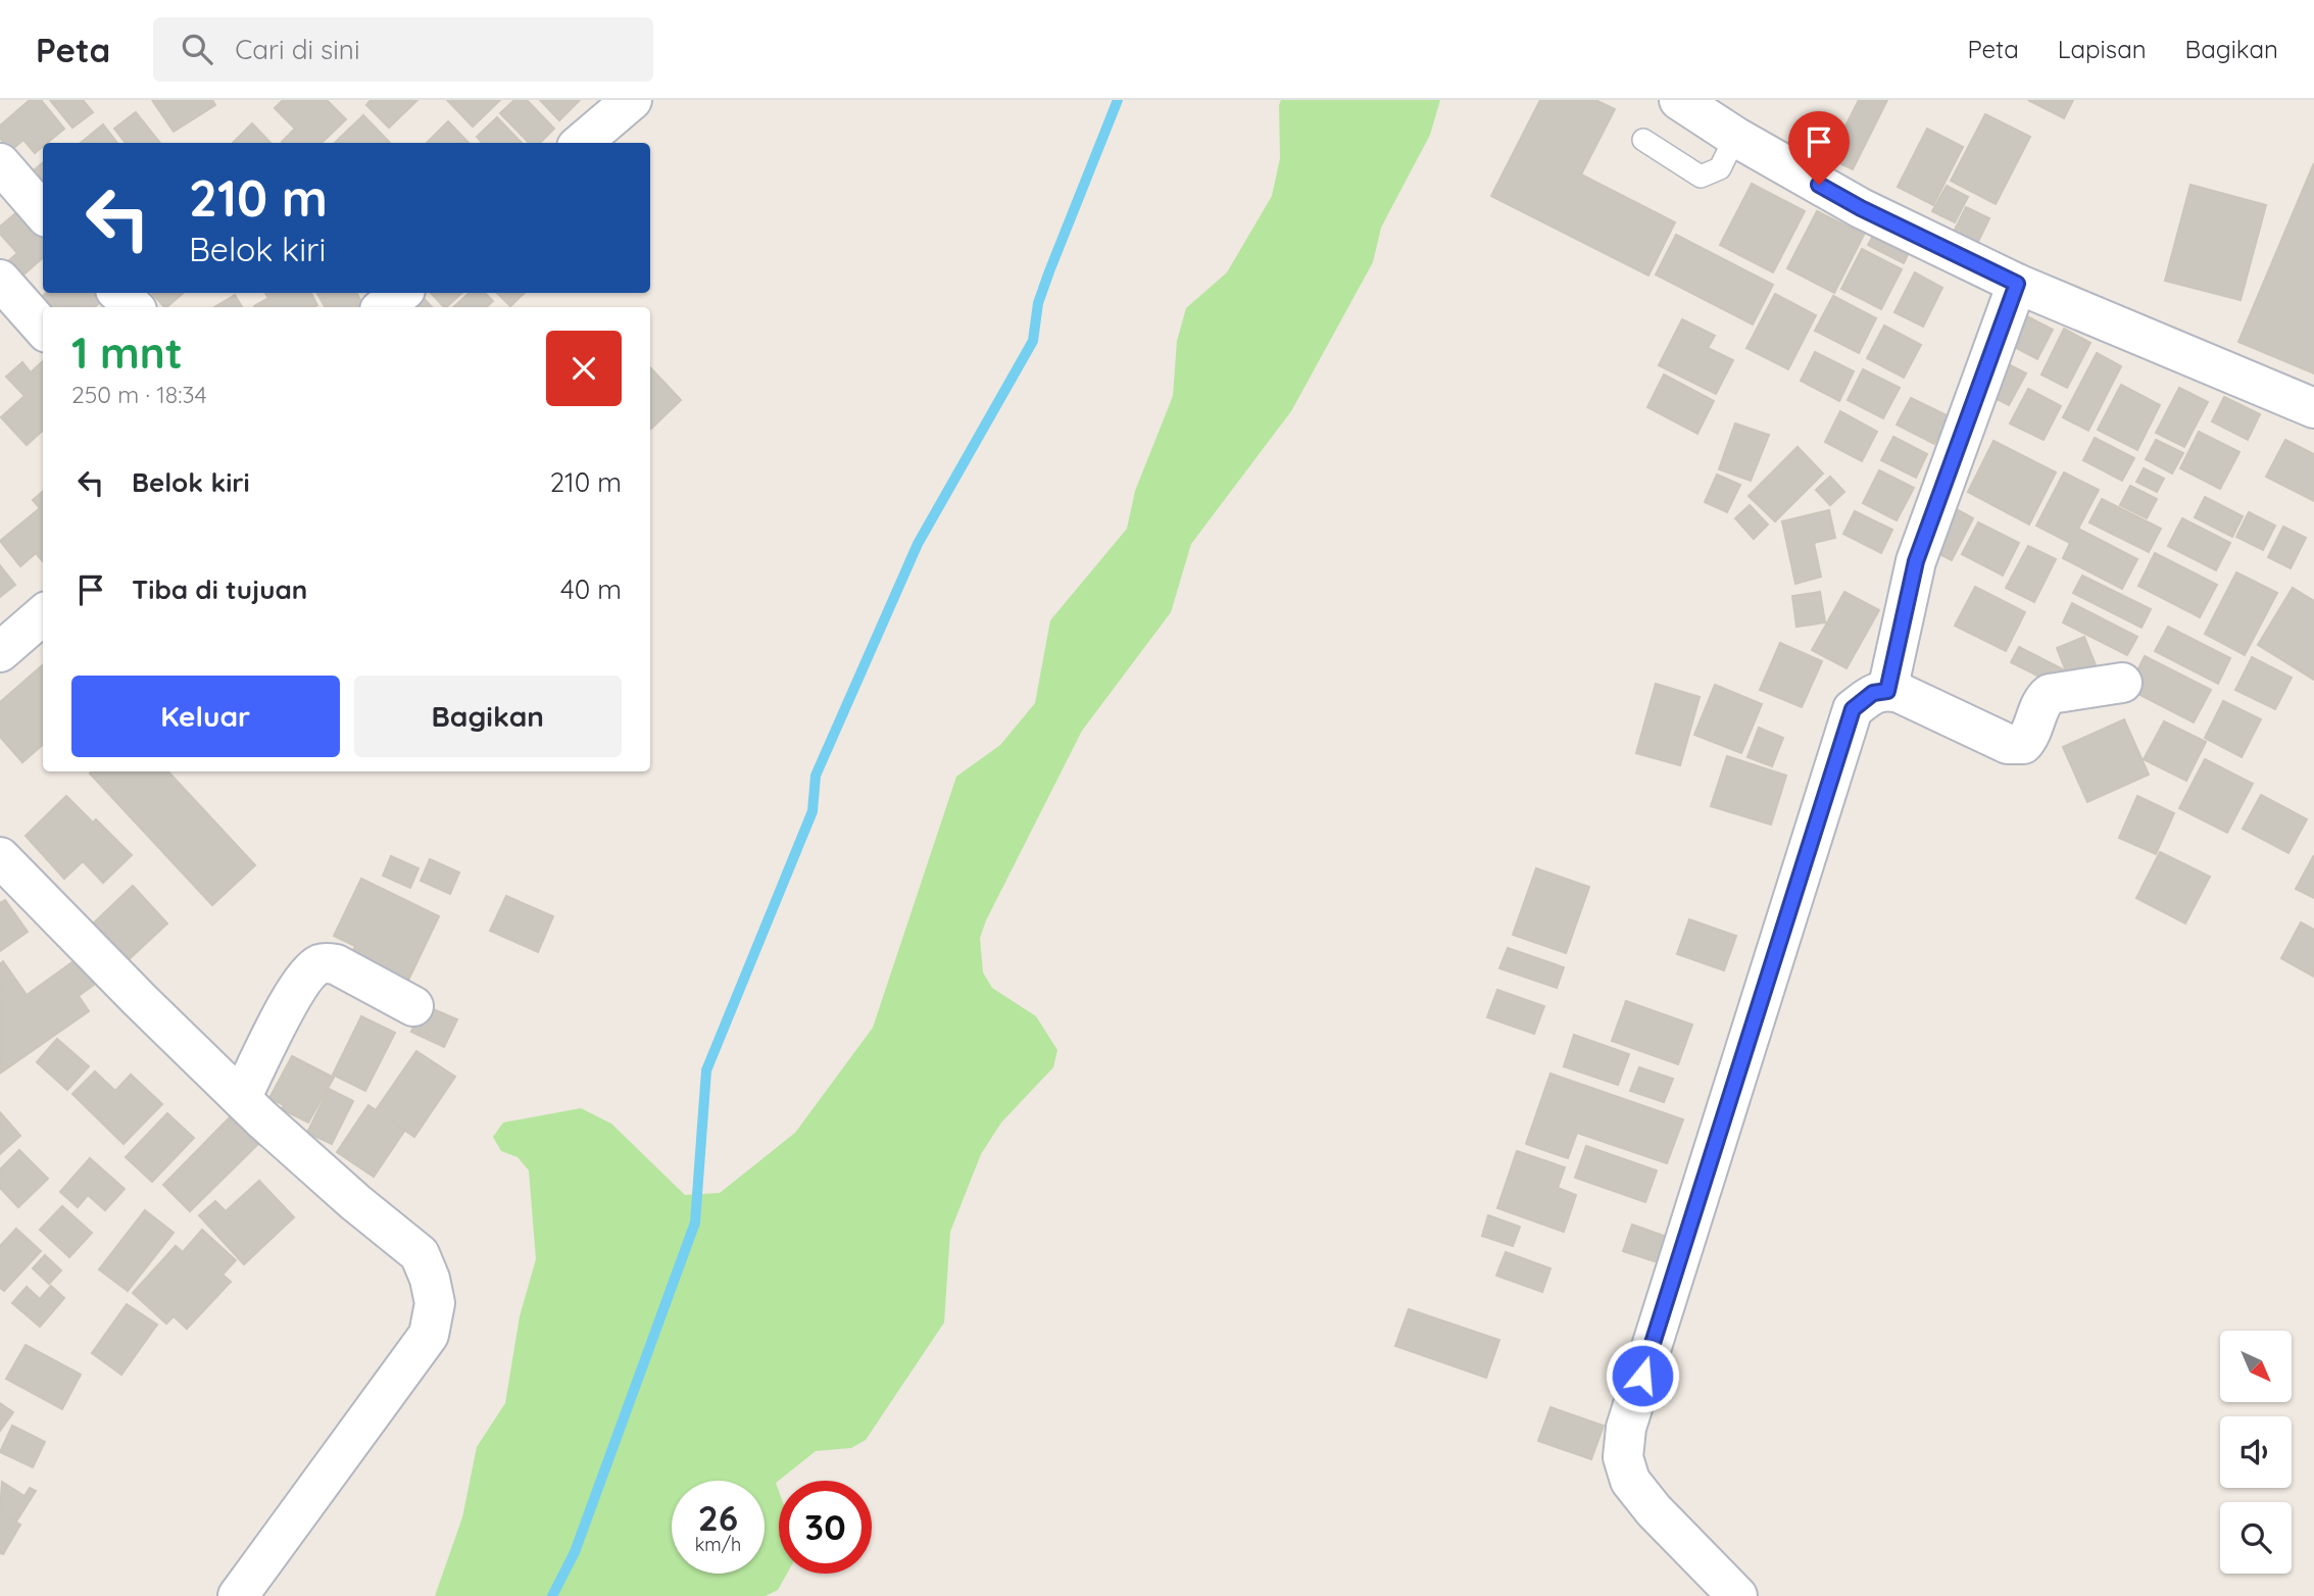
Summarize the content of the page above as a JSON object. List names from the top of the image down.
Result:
{
  "north": "bottom right",
  "page": {
    "header": "Peta",
    "search": "Cari di sini",
    "nav": ["Peta", "Lapisan", "Bagikan"],
    "turn": ["210 m", "Belok kiri"],
    "heading": ["1 mnt", "250 m · 18:34"],
    "list": [
      {
        "name": "Belok kiri",
        "value": "210 m"
      },
      {
        "name": "Tiba di tujuan",
        "value": "40 m"
      }
    ],
    "buttons": ["Keluar", "Bagikan"],
    "speed": "26 km/h",
    "limit": "30"
  }
}
